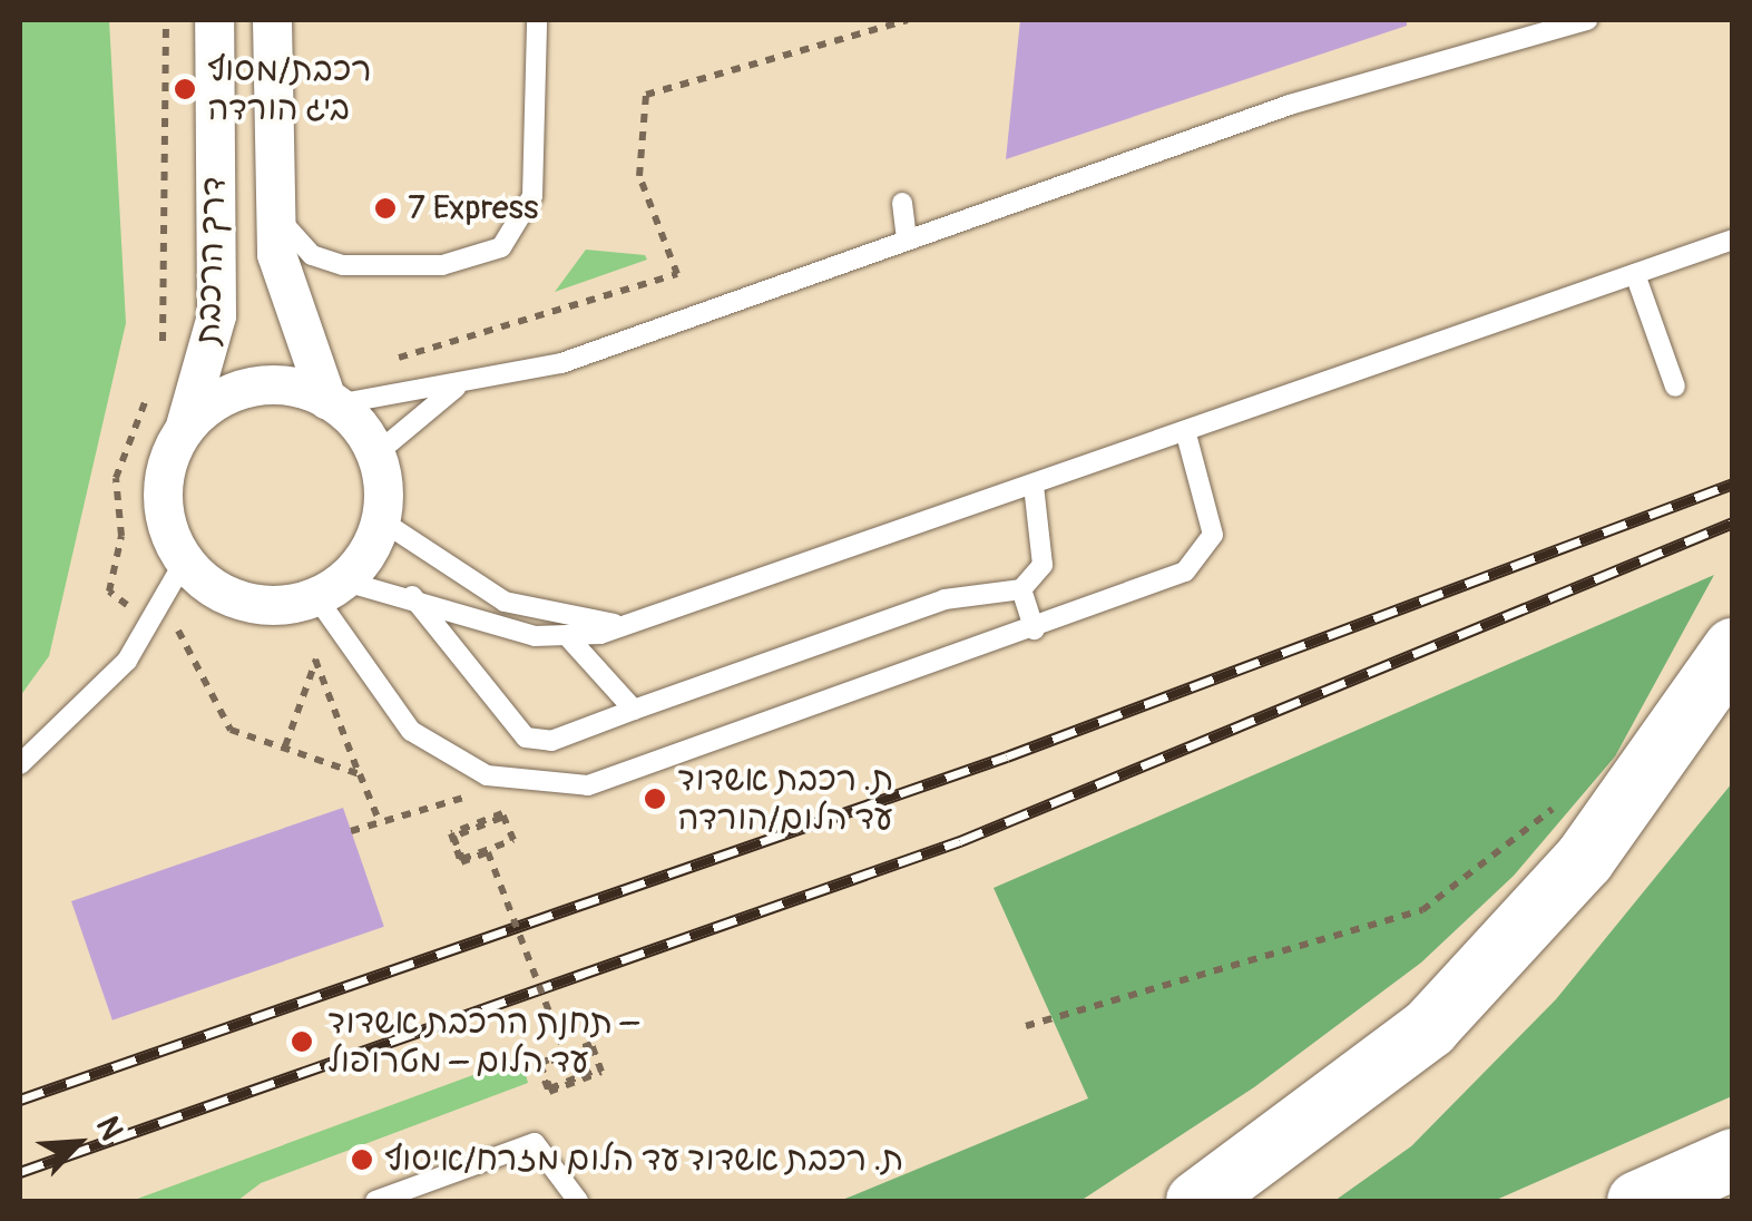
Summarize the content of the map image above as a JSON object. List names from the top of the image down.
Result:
{
  "streets": {
    "street": ["דרך הרכבת"]
  },
  "places": [
    "רכבת/מסוף ביג הורדה",
    "7 Express",
    "ת. רכבת אשדוד עד הלום/הורדה",
    "תחנת הרכבת אשדוד – עד הלום – מטרופול",
    "ת. רכבת אשדוד עד הלום מזרח/איסוף"
  ],
  "north": "top right"
}
